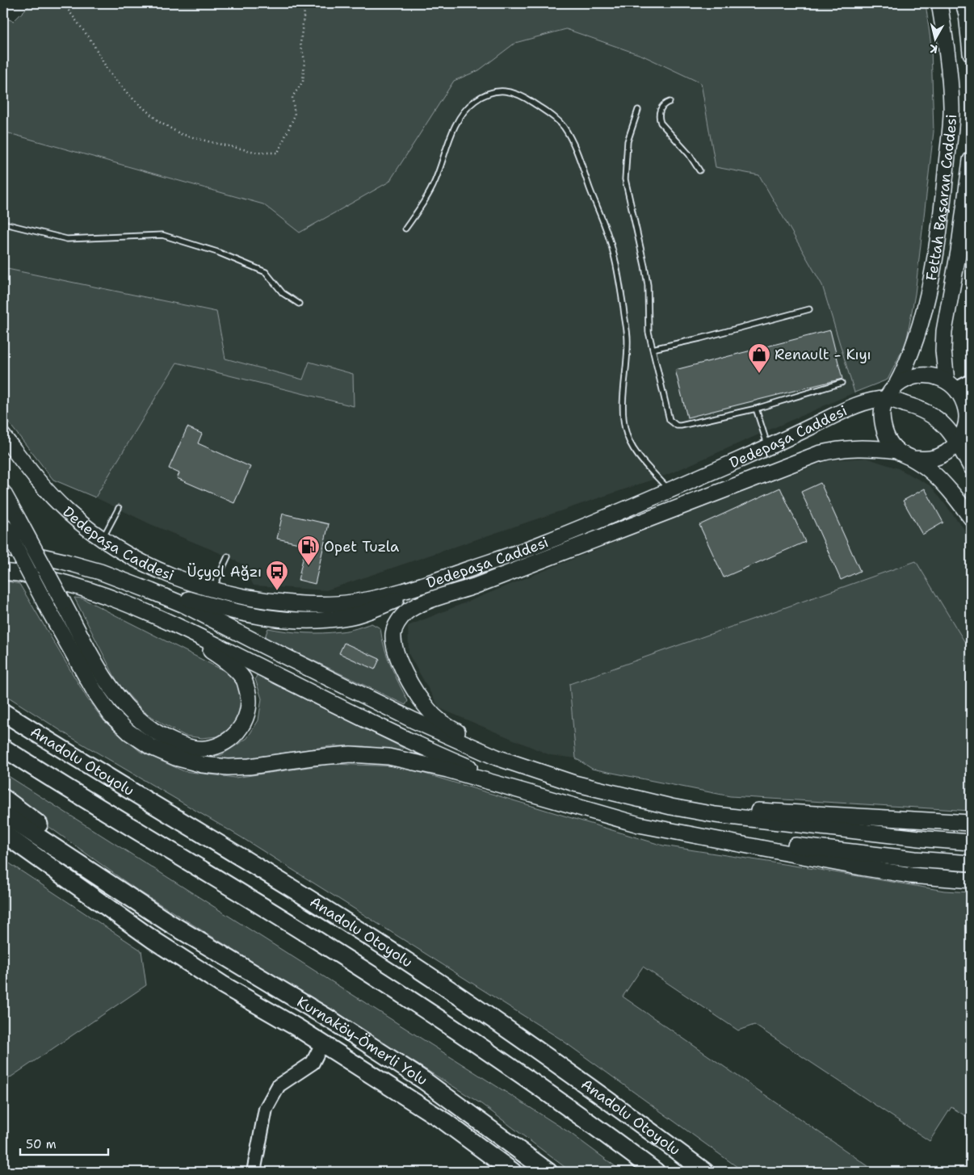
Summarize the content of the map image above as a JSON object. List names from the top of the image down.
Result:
{
  "streets": {
    "highway": ["Anadolu Otoyolu", "Kurnaköy-Ömerli Yolu"],
    "main road": ["Fettah Başaran Caddesi", "Dedepaşa Caddesi"]
  },
  "crossings": [
    ["Fettah Başaran Caddesi", "Dedepaşa Caddesi"]
  ],
  "places": {
    "shop": ["Renault - Kıyı"],
    "fuel station": ["Opet Tuzla"],
    "bus stop": ["Üçyol Ağzı"]
  },
  "scale_bar": "50 m",
  "north": "bottom"
}
